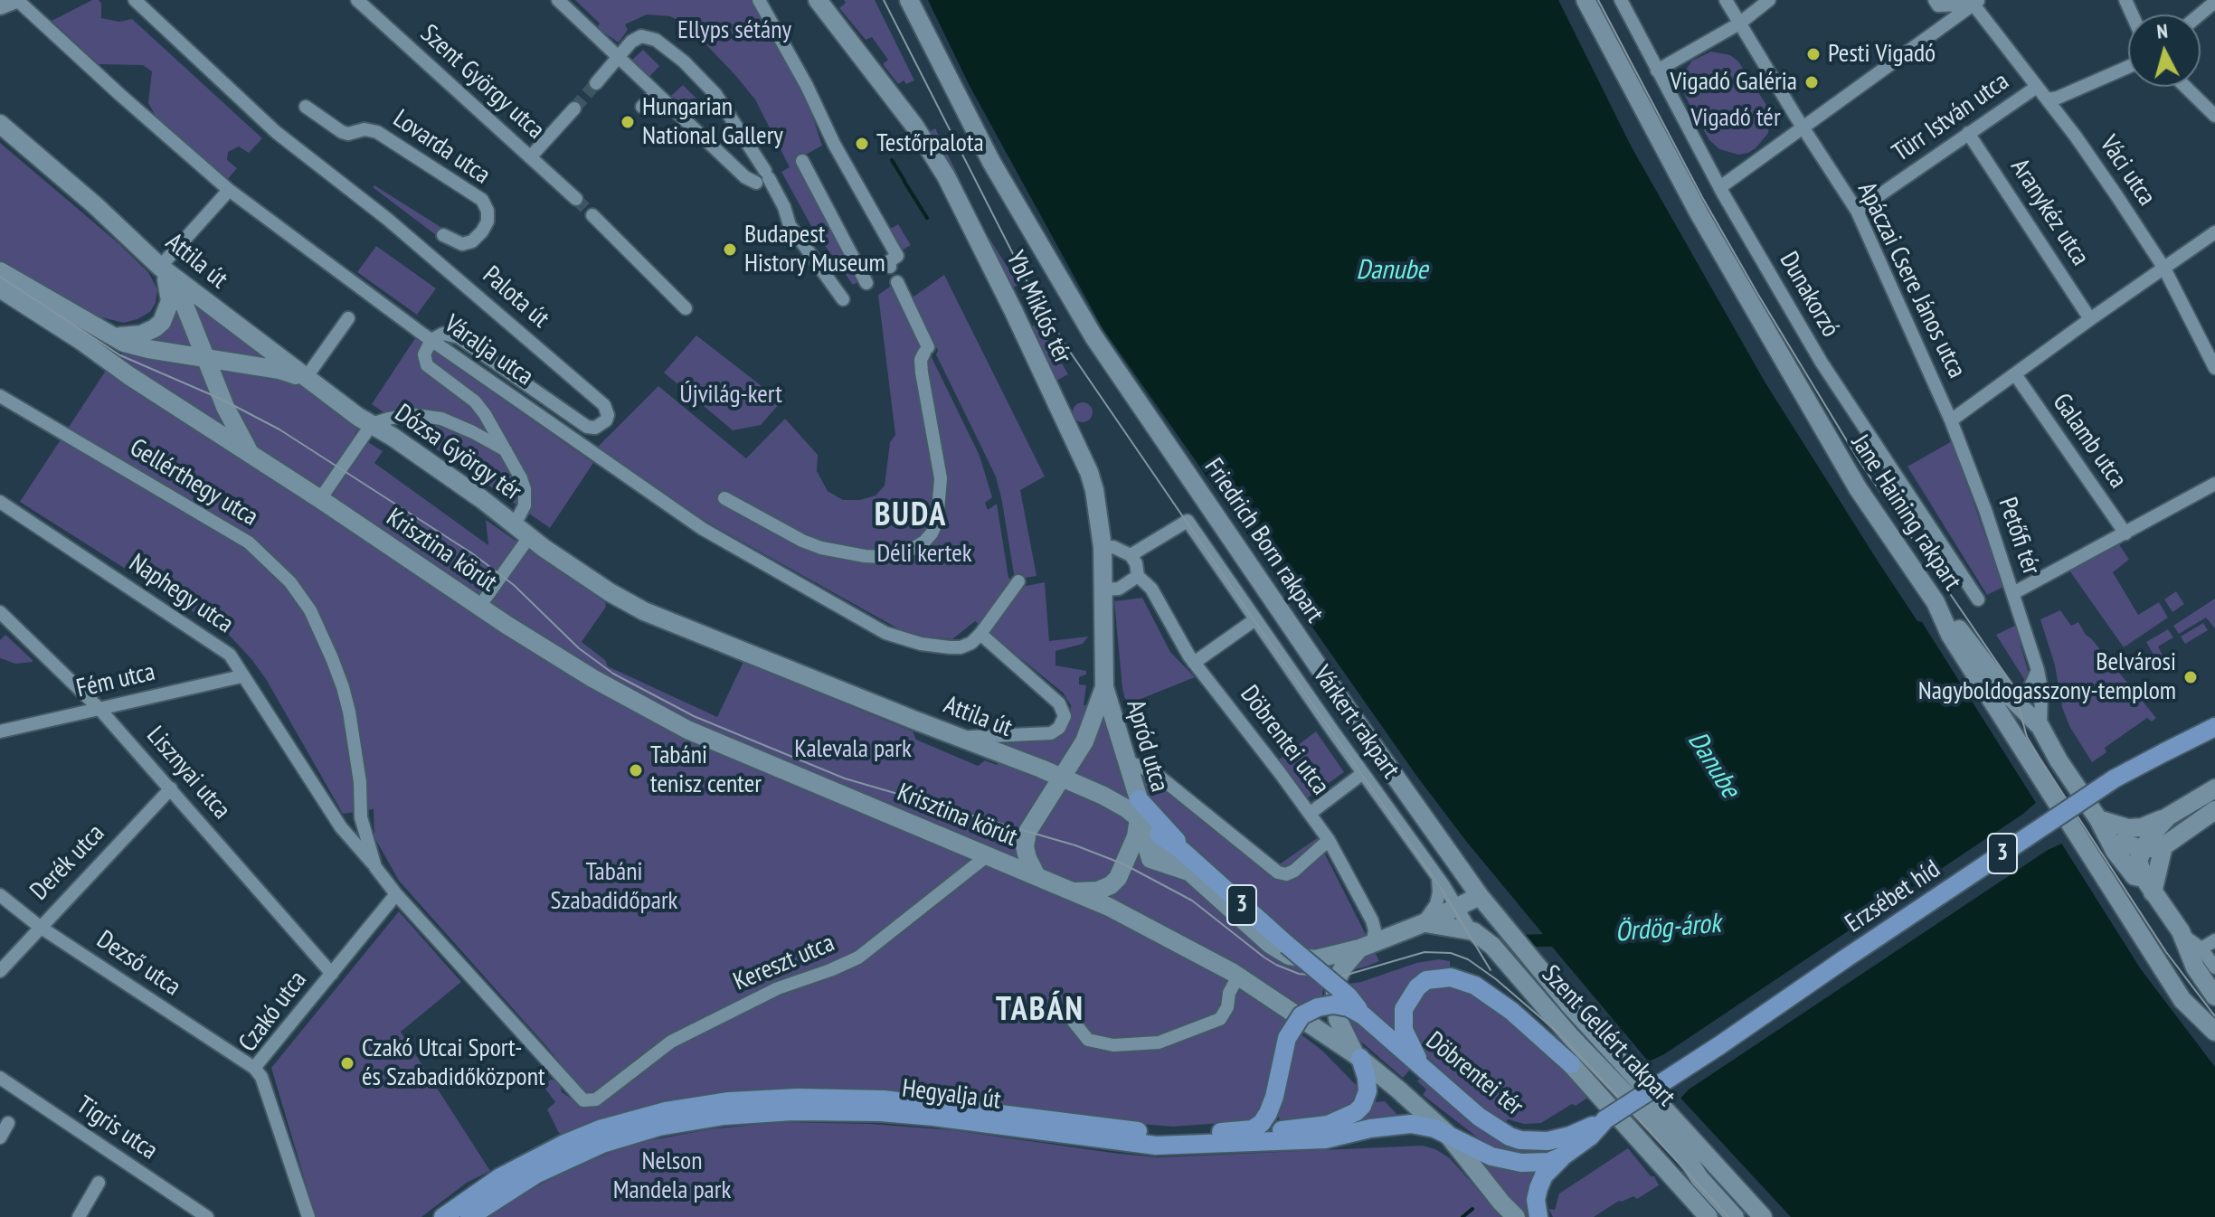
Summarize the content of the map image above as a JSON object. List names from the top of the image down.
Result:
{
  "streets": {
    "main road": [
      "Attila út",
      "Ybl Miklós tér",
      "Dózsa György tér",
      "Jane Haining rakpart",
      "Friedrich Born rakpart",
      "Krisztina körút",
      "Apród utca",
      "3",
      "Erzsébet híd",
      "Szent Gellért rakpart",
      "Döbrentei tér",
      "Hegyalja út"
    ],
    "street": [
      "Szent György utca",
      "Türr István utca",
      "Lovarda utca",
      "Váci utca",
      "Aranykéz utca",
      "Apáczai Csere János utca",
      "Dunakorzó",
      "Palota út",
      "Váralja utca",
      "Galamb utca",
      "Gellérthegy utca",
      "Petőfi tér",
      "Naphegy utca",
      "Fém utca",
      "Várkert rakpart",
      "Döbrentei utca",
      "Lisznyai utca",
      "Derék utca",
      "Kereszt utca",
      "Dezső utca",
      "Czakó utca",
      "Tigris utca"
    ]
  },
  "crossings": [
    ["Türr István utca", "Váci utca"],
    ["Türr István utca", "Aranykéz utca"],
    ["Türr István utca", "Apáczai Csere János utca"],
    ["Attila út", "Dózsa György tér"],
    ["Attila út", "Krisztina körút"],
    ["Attila út", "Döbrentei utca"],
    ["Attila út", "Apród utca"],
    ["Attila út", "3"],
    ["Apáczai Csere János utca", "Petőfi tér"],
    ["Palota út", "Váralja utca"],
    ["Ybl Miklós tér", "Apród utca"],
    ["Dózsa György tér", "Krisztina körút"],
    ["Gellérthegy utca", "Naphegy utca"],
    ["Gellérthegy utca", "Kereszt utca"],
    ["Gellérthegy utca", "Czakó utca"],
    ["Krisztina körút", "Apród utca"],
    ["Krisztina körút", "3"],
    ["Krisztina körút", "Kereszt utca"],
    ["Krisztina körút", "Hegyalja út"],
    ["Naphegy utca", "Fém utca"],
    ["Fém utca", "Lisznyai utca"],
    ["Várkert rakpart", "Döbrentei utca"],
    ["Várkert rakpart", "Szent Gellért rakpart"],
    ["Apród utca", "3"],
    ["Lisznyai utca", "Derék utca"],
    ["Lisznyai utca", "Czakó utca"],
    ["3", "Erzsébet híd"],
    ["3", "Döbrentei tér"],
    ["3", "Hegyalja út"],
    ["Derék utca", "Dezső utca"],
    ["Erzsébet híd", "Döbrentei tér"],
    ["Kereszt utca", "Czakó utca"],
    ["Dezső utca", "Czakó utca"],
    ["Szent Gellért rakpart", "Döbrentei tér"]
  ],
  "districts": ["BUDA", "TABÁN"],
  "water": ["Danube", "Ördög-árok"],
  "parks": [
    "Ellyps sétány",
    "Vigadó tér",
    "Újvilág-kert",
    "Déli kertek",
    "Kalevala park",
    "Tabáni Szabadidőpark",
    "Nelson Mandela park"
  ],
  "places": [
    "Pesti Vigadó",
    "Vigadó Galéria",
    "Hungarian National Gallery",
    "Testőrpalota",
    "Budapest History Museum",
    "Belvárosi Nagyboldogasszony-templom",
    "Tabáni tenisz center",
    "Czakó Utcai Sport- és Szabadidőközpont"
  ],
  "north": "top"
}
